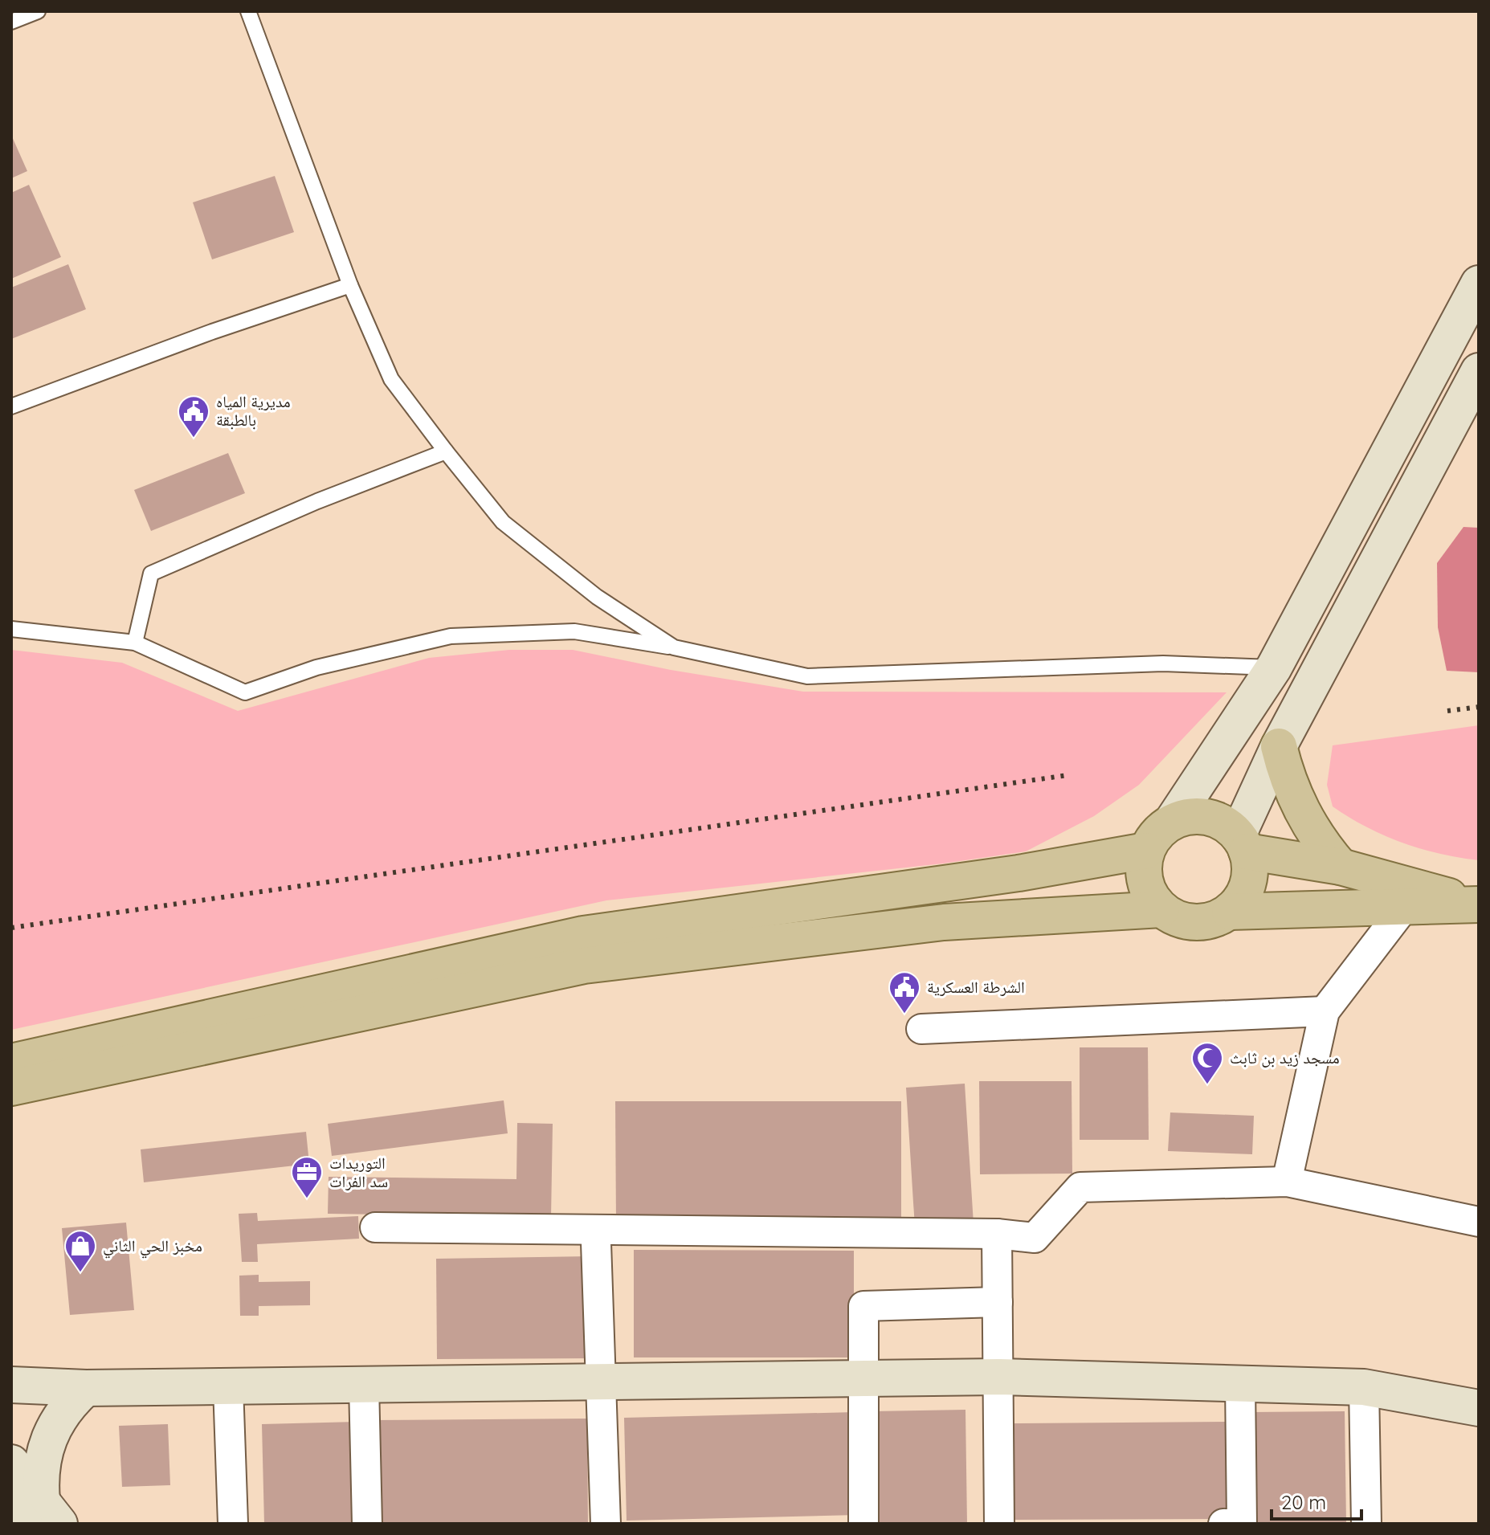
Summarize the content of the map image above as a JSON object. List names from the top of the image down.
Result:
{
  "places": {
    "public building": ["مديرية المياه بالطبقة", "الشرطة العسكرية"],
    "mosque": ["مسجد زيد بن ثابث"],
    "office": ["التوريدات سد الفرات"],
    "shop": ["مخبز الحي الثاني"]
  },
  "scale_bar": "20 m"
}
